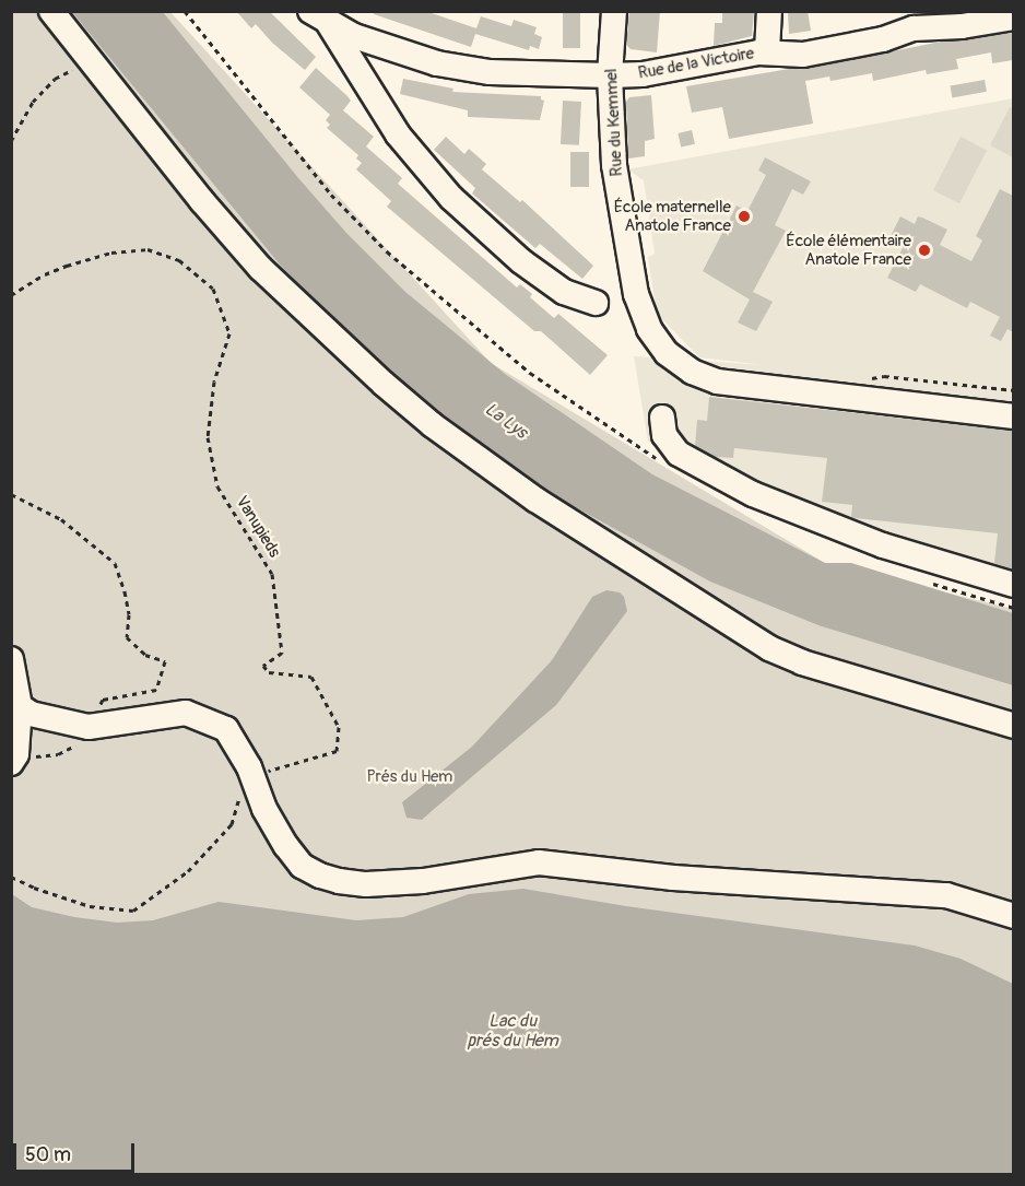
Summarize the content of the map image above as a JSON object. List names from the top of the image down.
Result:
{
  "streets": {
    "street": ["Rue de la Victoire", "Rue du Kemmel"],
    "path": ["Vanupieds"]
  },
  "crossings": [
    ["Rue de la Victoire", "Rue du Kemmel"]
  ],
  "water": ["La Lys", "Lac du prés du Hem"],
  "parks": ["Prés du Hem"],
  "places": ["École maternelle Anatole France", "École élémentaire Anatole France"],
  "scale_bar": "50 m"
}
